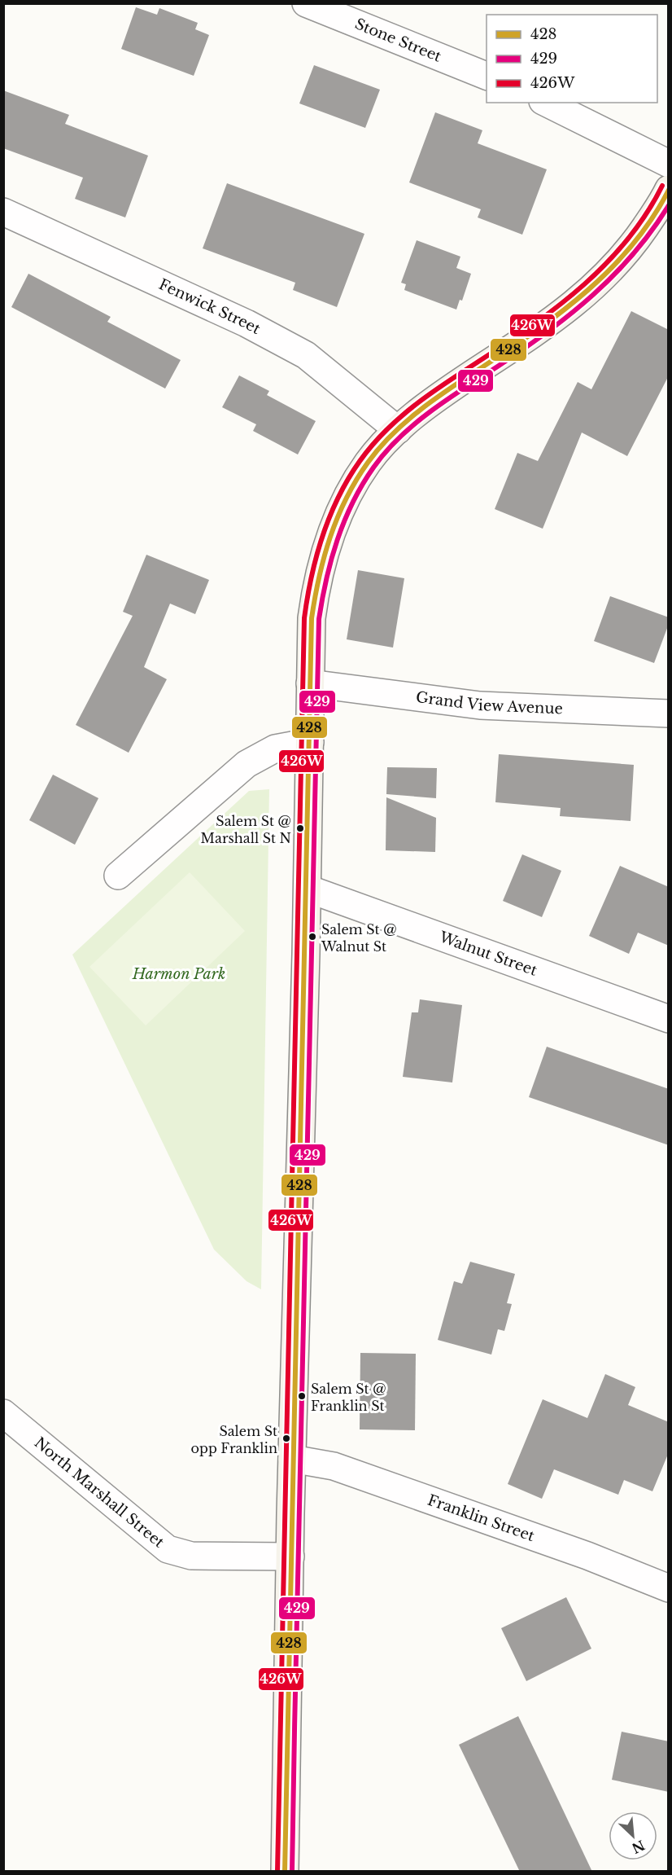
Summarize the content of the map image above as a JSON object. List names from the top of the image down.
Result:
{
  "streets": {
    "street": [
      "Stone Street",
      "Fenwick Street",
      "Grand View Avenue",
      "Walnut Street",
      "North Marshall Street",
      "Franklin Street"
    ]
  },
  "parks": ["Harmon Park"],
  "places": [
    "Salem St @ Marshall St N",
    "Salem St @ Walnut St",
    "Salem St @ Franklin St",
    "Salem St opp Franklin"
  ],
  "lines": ["transit line 426W", "transit line 428", "transit line 429"],
  "legend": ["428", "429", "426W"],
  "north": "bottom right"
}
